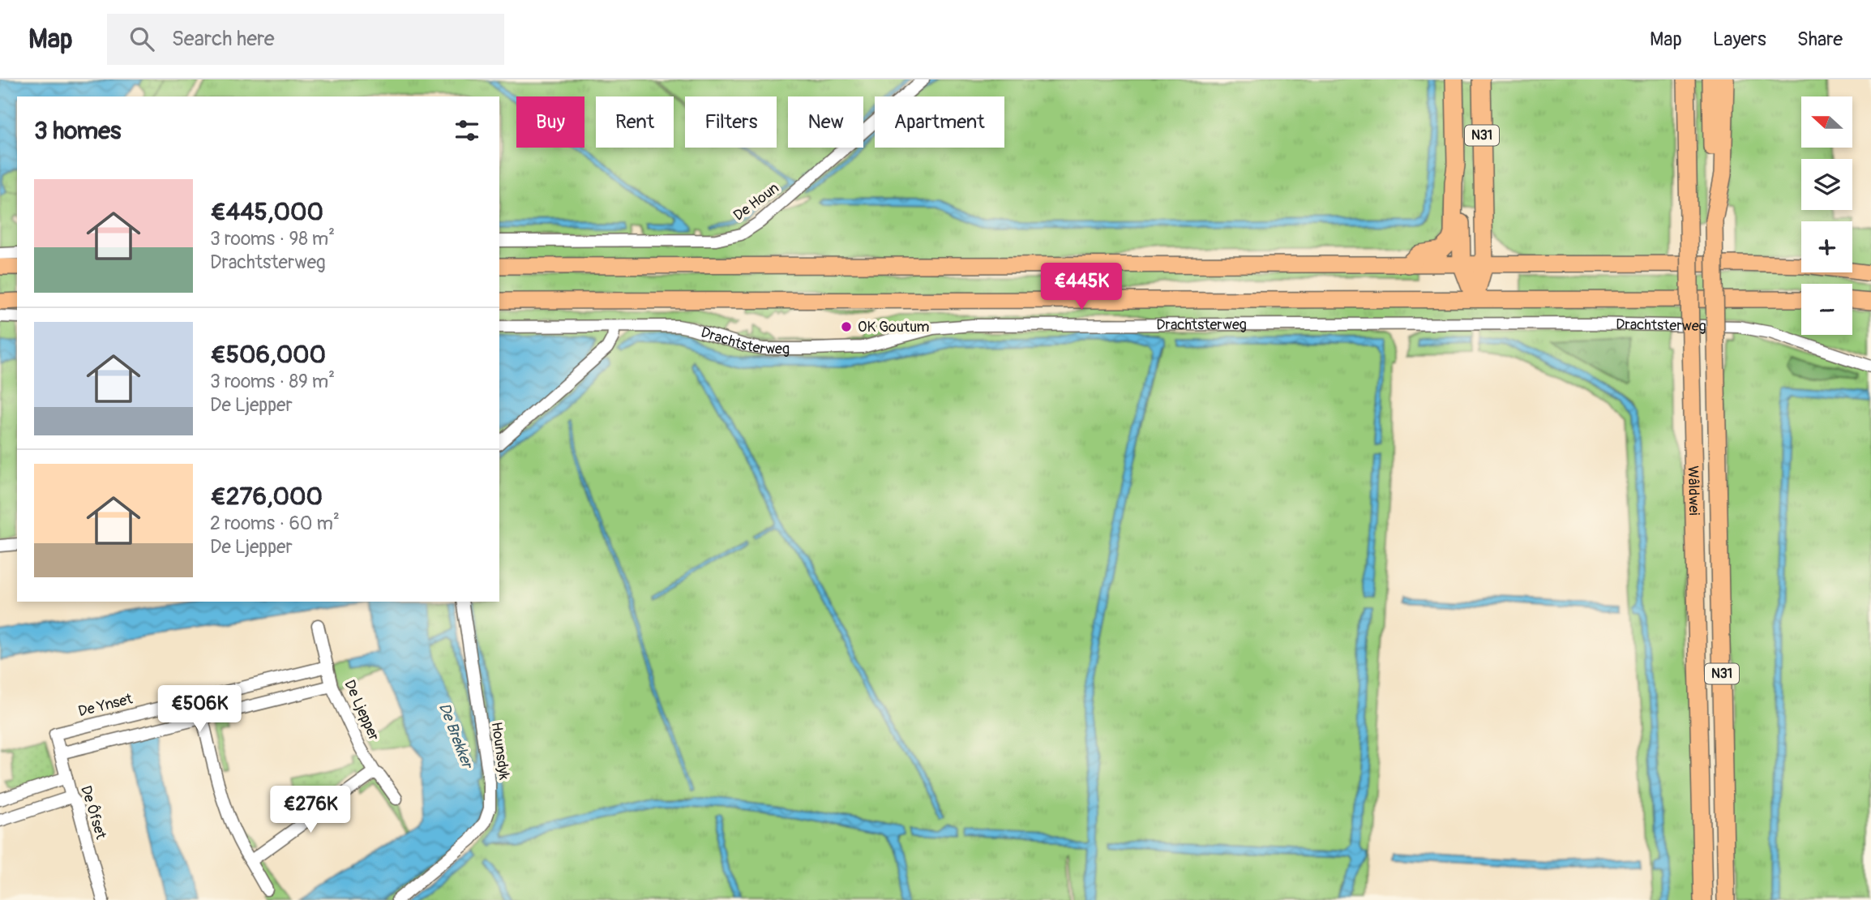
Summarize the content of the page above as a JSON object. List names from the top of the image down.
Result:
{
  "streets": {
    "highway": ["N31", "Wâldwei"],
    "main road": ["Drachtsterweg"],
    "street": [
      "De Houn",
      "De Ynset",
      "De Ljepper",
      "Hounsdyk",
      "De Ôfset"
    ]
  },
  "crossings": [
    ["N31", "Wâldwei"],
    ["De Ynset", "De Ljepper"],
    ["De Ynset", "De Ôfset"]
  ],
  "water": ["De Brekker"],
  "places": ["OK Goutum"],
  "north": "left",
  "page": {
    "header": "Map",
    "search": "Search here",
    "nav": ["Map", "Layers", "Share"],
    "map_buttons": ["+", "−"],
    "chip": [
      "Buy",
      "Rent",
      "Filters",
      "New",
      "Apartment"
    ],
    "heading": "3 homes",
    "list": [
      {
        "name": "€445,000",
        "note": "3 rooms · 98 m² · Drachtsterweg"
      },
      {
        "name": "€506,000",
        "note": "3 rooms · 89 m² · De Ljepper"
      },
      {
        "name": "€276,000",
        "note": "2 rooms · 60 m² · De Ljepper"
      }
    ],
    "price": ["€445K", "€506K", "€276K"]
  }
}
